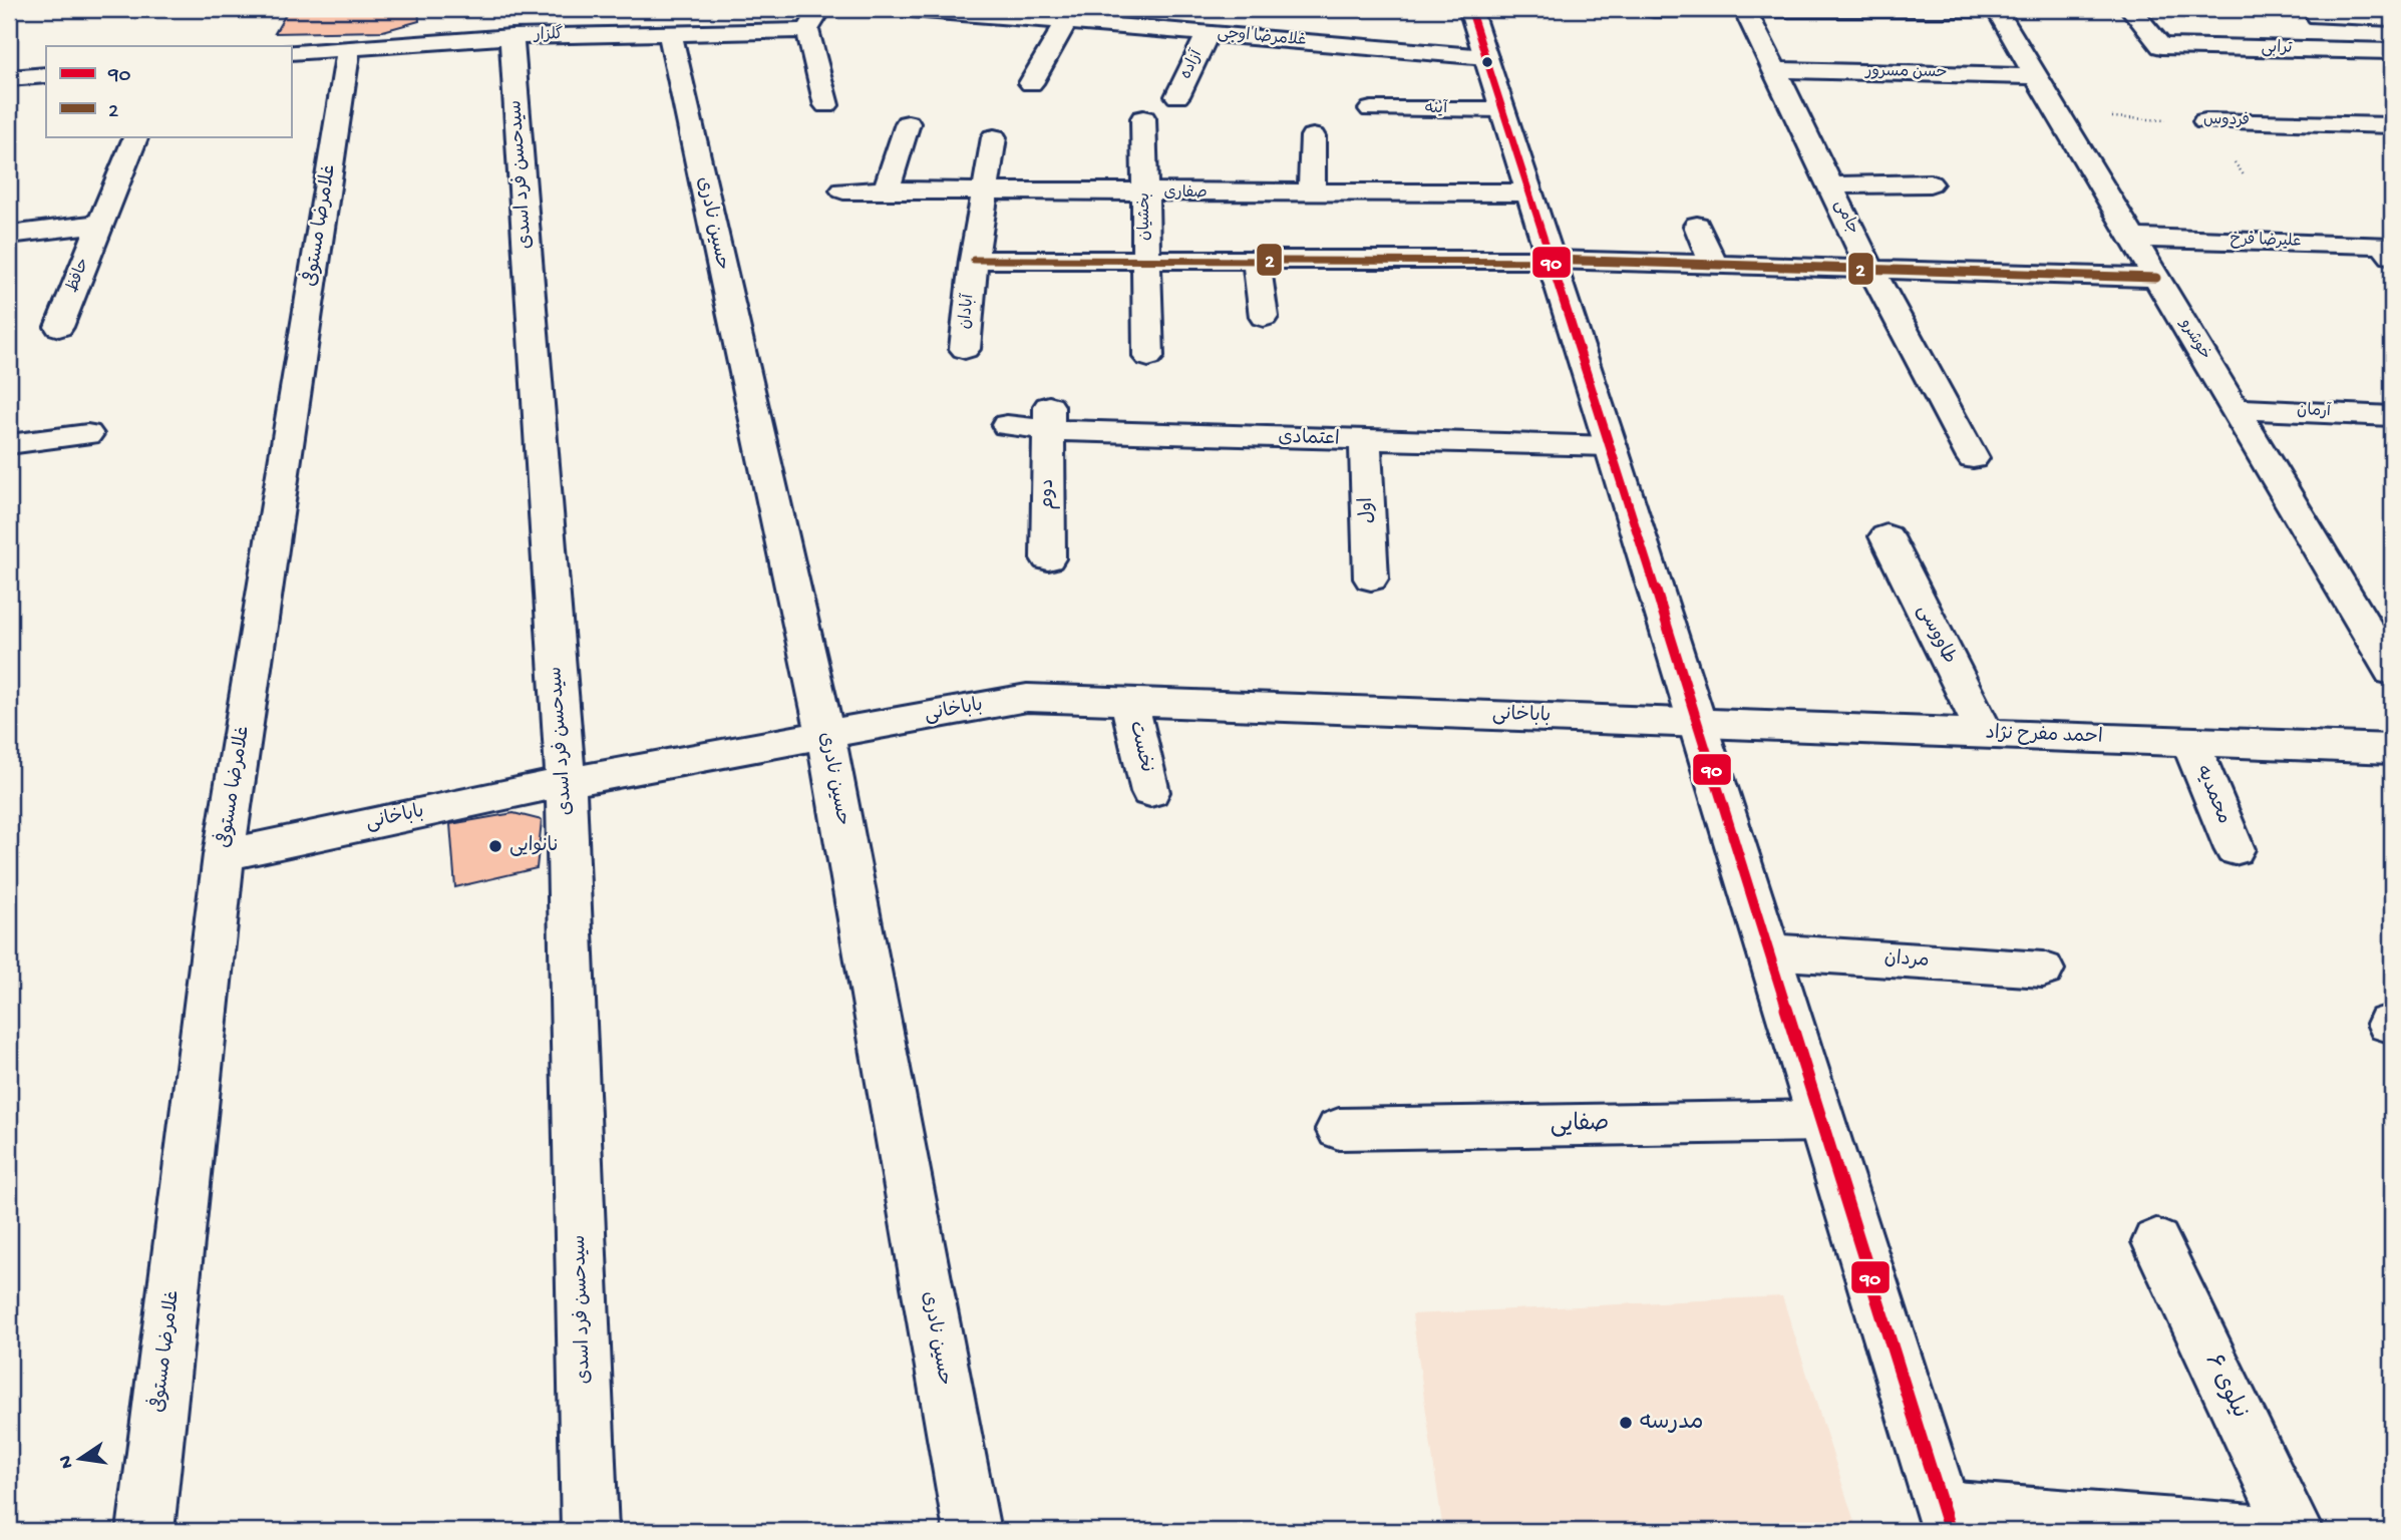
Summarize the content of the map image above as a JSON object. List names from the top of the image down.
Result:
{
  "streets": {
    "street": [
      "گلزار",
      "غلامرضا اوجی",
      "ترابی",
      "آزاده",
      "حسن مسرور",
      "آینه",
      "فردوس",
      "سیدحسن فرد اسدی",
      "صفاری",
      "بخشیان",
      "جامی",
      "حسین نادری",
      "غلامرضا مستوفی",
      "علیرضا فرخ",
      "حافظ",
      "آبادان",
      "خوشرو",
      "آرمان",
      "اعتمادی",
      "دوم",
      "اول",
      "طاووسی",
      "باباخانی",
      "احمد مفرح نژاد",
      "نخست",
      "محمدیه",
      "مردان",
      "صفایی",
      "نیلوی ۶"
    ]
  },
  "crossings": [
    ["گلزار", "سیدحسن فرد اسدی"],
    ["گلزار", "حسین نادری"],
    ["گلزار", "غلامرضا مستوفی"],
    ["غلامرضا اوجی", "آزاده"],
    ["حسن مسرور", "جامی"],
    ["حسن مسرور", "خوشرو"],
    ["فردوس", "خوشرو"],
    ["سیدحسن فرد اسدی", "باباخانی"],
    ["صفاری", "بخشیان"],
    ["صفاری", "آبادان"],
    ["حسین نادری", "باباخانی"],
    ["غلامرضا مستوفی", "باباخانی"],
    ["علیرضا فرخ", "خوشرو"],
    ["خوشرو", "آرمان"],
    ["اعتمادی", "دوم"],
    ["اعتمادی", "اول"],
    ["طاووسی", "احمد مفرح نژاد"],
    ["باباخانی", "احمد مفرح نژاد"],
    ["باباخانی", "نخست"],
    ["احمد مفرح نژاد", "محمدیه"]
  ],
  "places": ["نانوایی", "مدرسه"],
  "lines": ["transit line 90", "transit line 2"],
  "legend": ["90", "2"],
  "north": "left"
}
